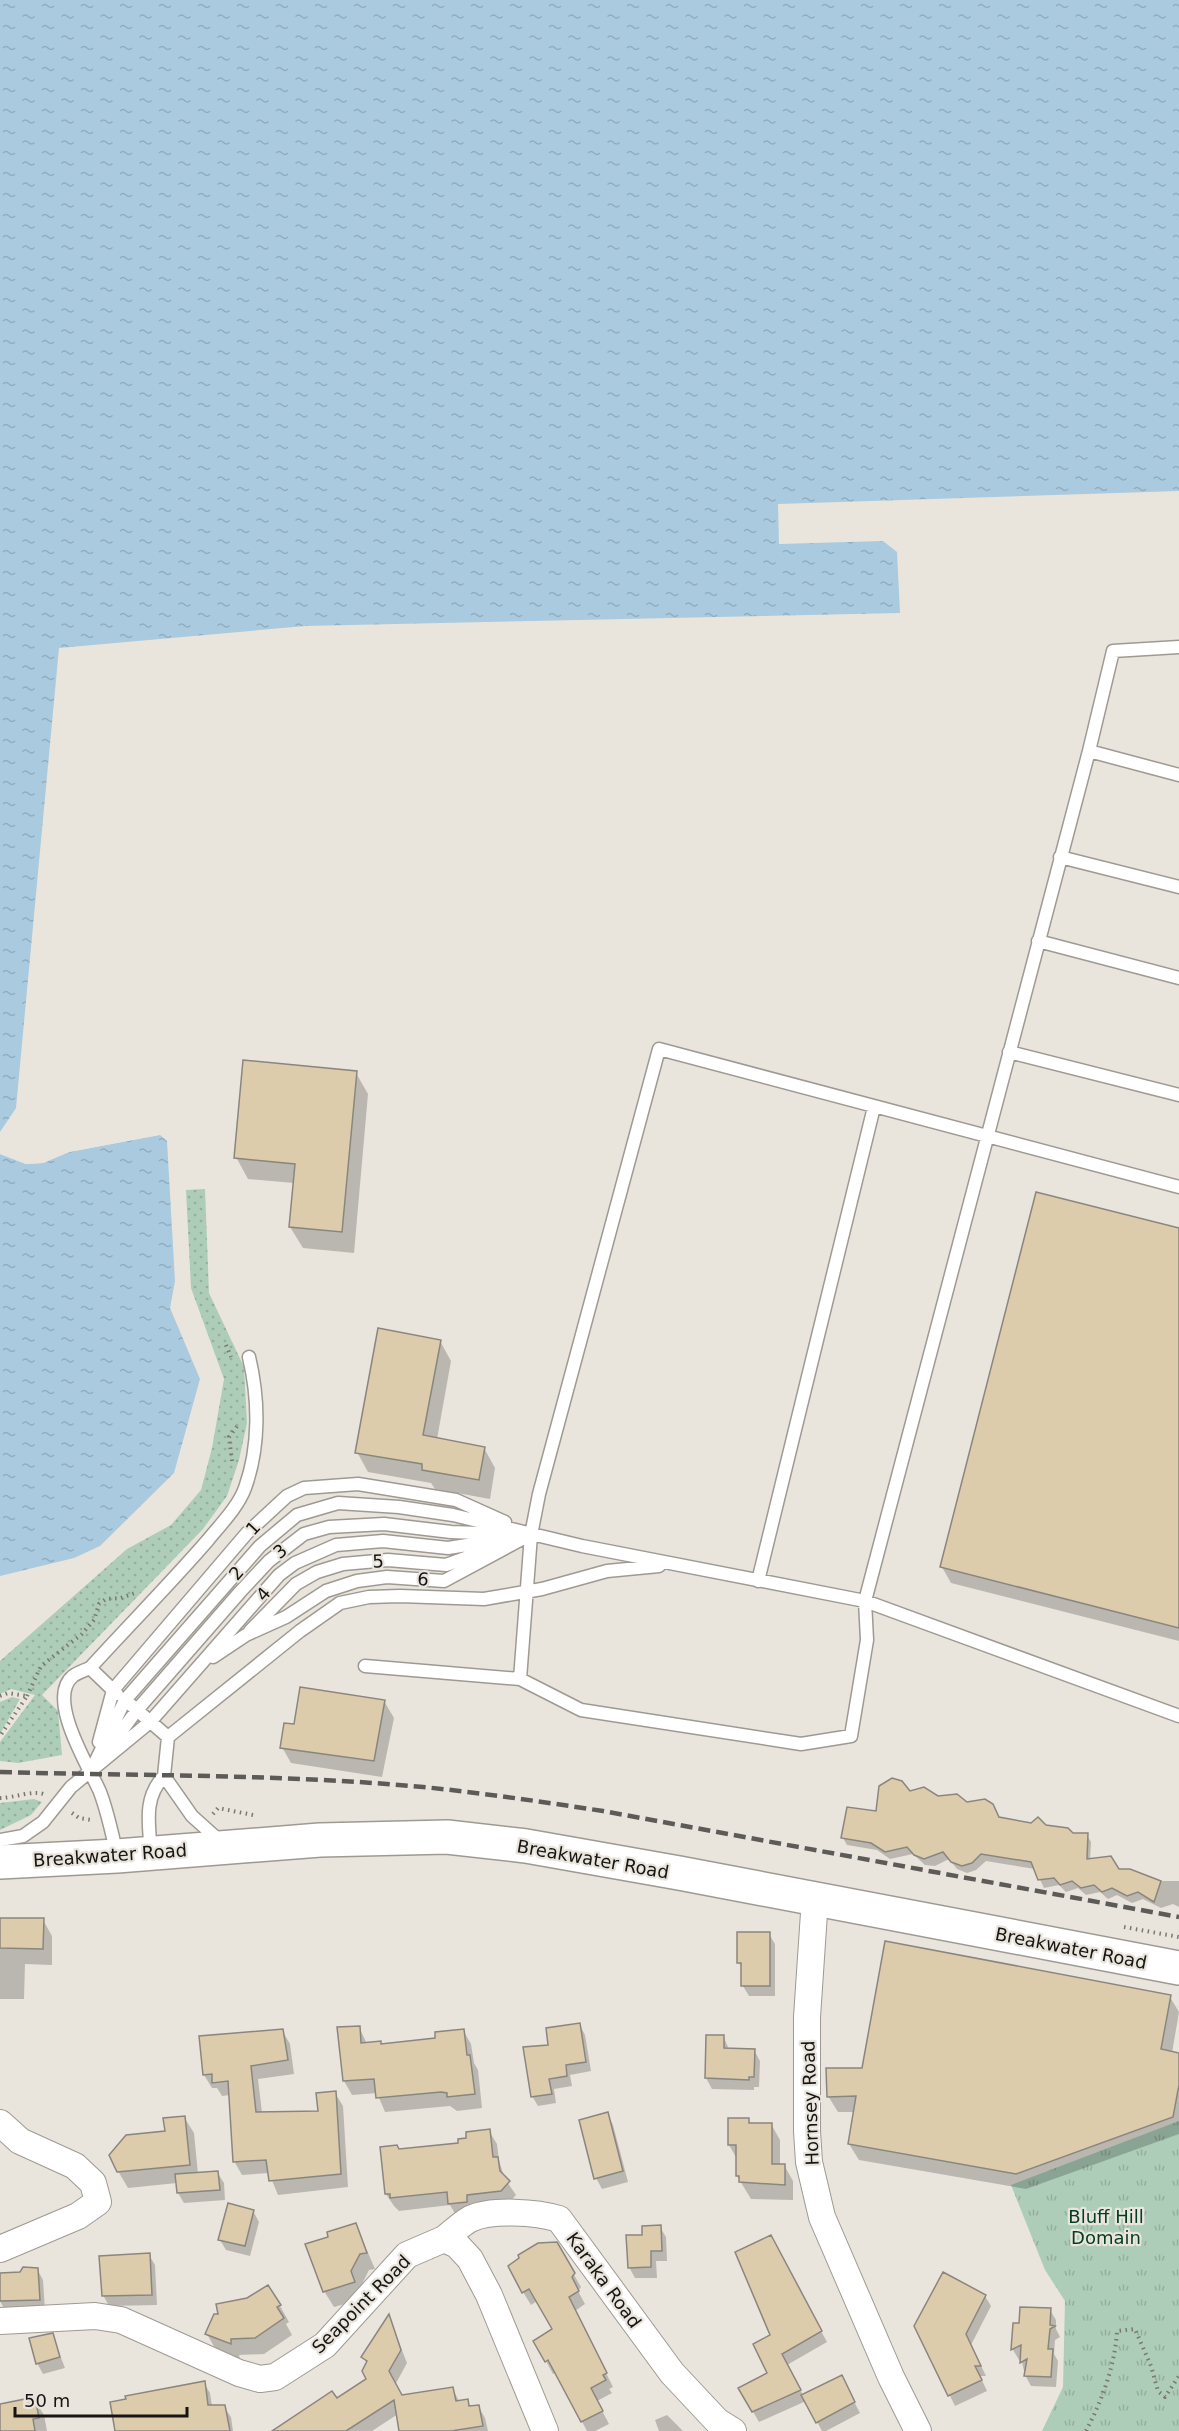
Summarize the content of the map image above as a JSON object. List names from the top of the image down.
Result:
{
  "streets": {
    "highway": ["Breakwater Road"],
    "street": ["Hornsey Road", "Karaka Road", "Seapoint Road"],
    "lane": [
      "1",
      "3",
      "5",
      "2",
      "6",
      "4"
    ]
  },
  "crossings": [
    ["1", "3"],
    ["1", "5"],
    ["1", "2"],
    ["1", "6"],
    ["1", "4"],
    ["3", "5"],
    ["3", "2"],
    ["3", "6"],
    ["3", "4"],
    ["5", "2"],
    ["5", "6"],
    ["5", "4"],
    ["2", "6"],
    ["2", "4"],
    ["6", "4"],
    ["Breakwater Road", "Hornsey Road"],
    ["Karaka Road", "Seapoint Road"]
  ],
  "parks": ["Bluff Hill Domain"],
  "scale_bar": "50 m"
}
